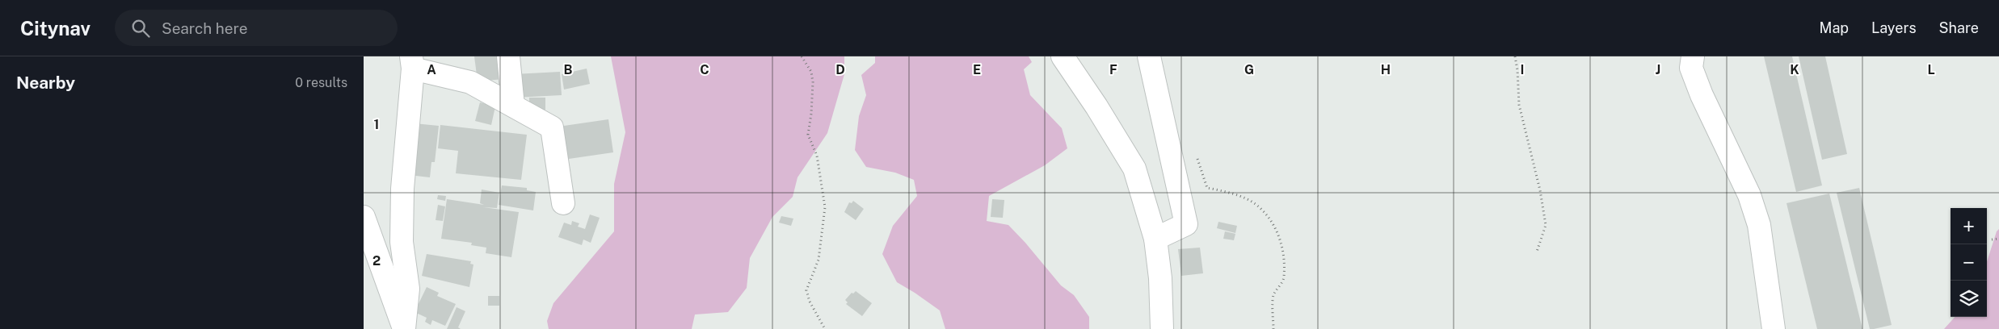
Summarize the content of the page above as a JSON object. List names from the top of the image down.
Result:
{
  "page": {
    "header": "Citynav",
    "search": "Search here",
    "nav": ["Map", "Layers", "Share"],
    "heading": ["Nearby", "0 results"],
    "map_buttons": ["+", "−"]
  },
  "grid": {
    "columns": [
      "A",
      "B",
      "C",
      "D",
      "E",
      "F",
      "G",
      "H",
      "I",
      "J",
      "K",
      "L"
    ],
    "rows": ["1", "2"]
  }
}
